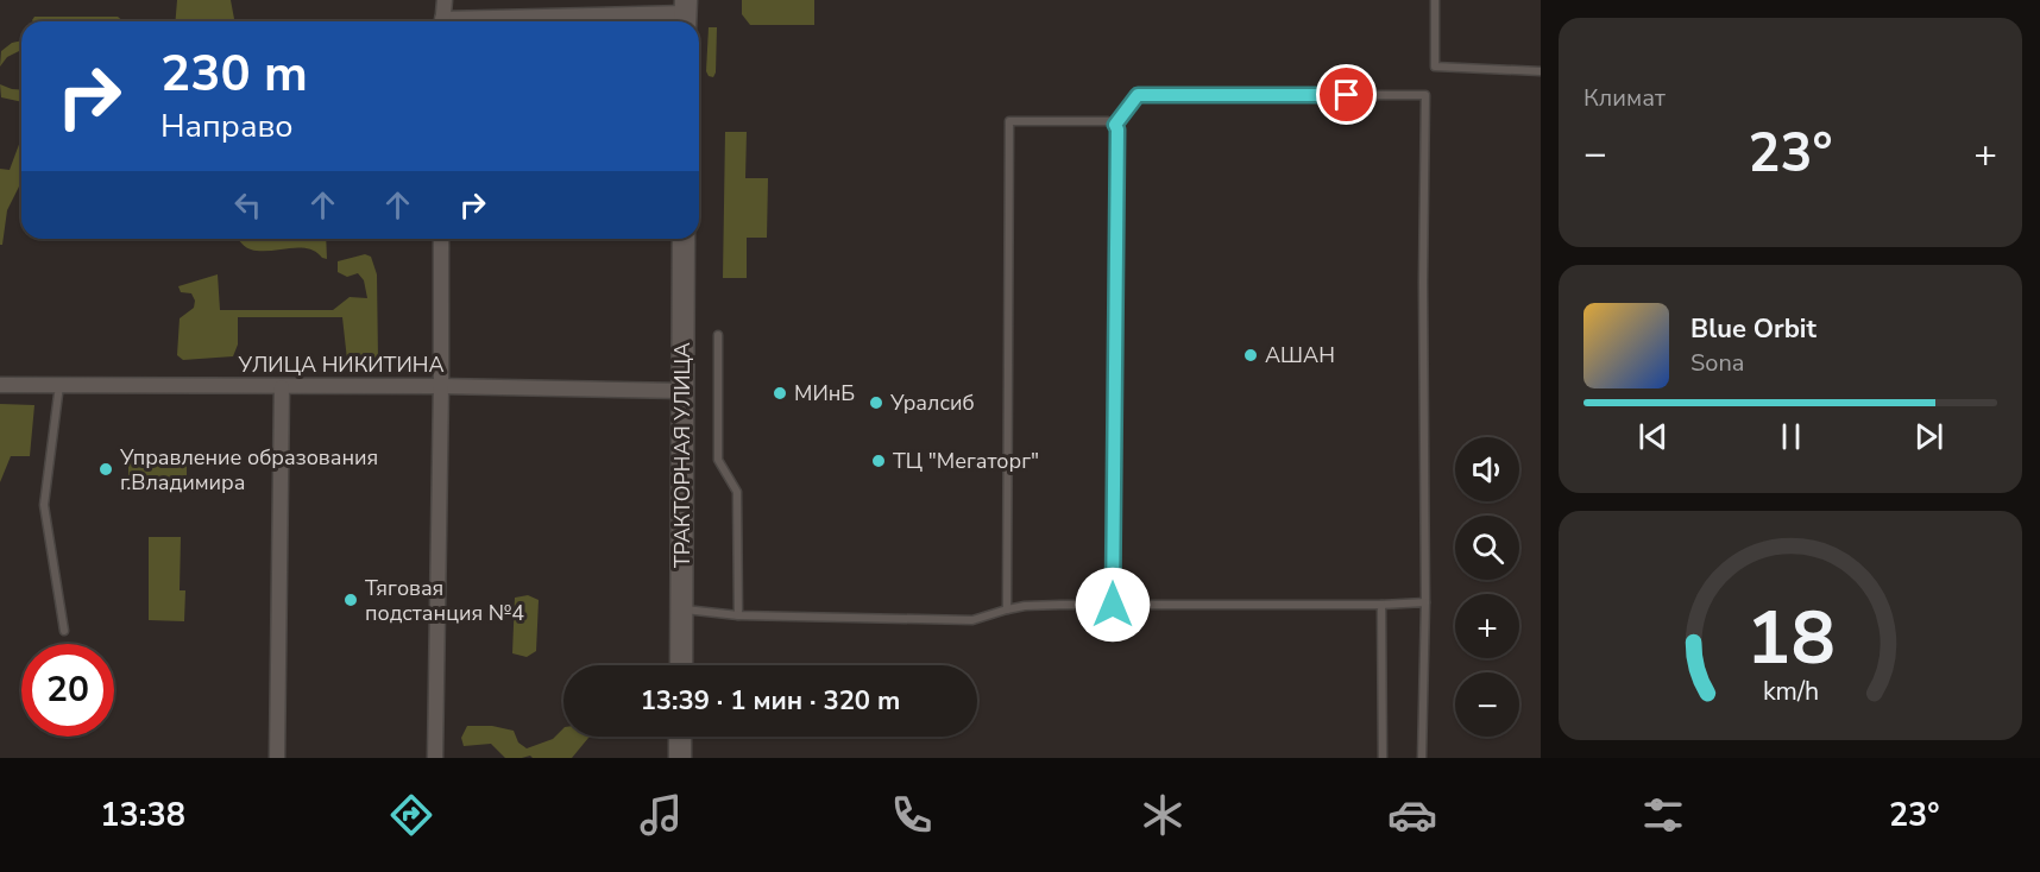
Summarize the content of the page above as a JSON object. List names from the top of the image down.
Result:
{
  "streets": {
    "main road": ["ТРАКТОРНАЯ УЛИЦА"],
    "street": ["УЛИЦА НИКИТИНА"]
  },
  "crossings": [
    ["УЛИЦА НИКИТИНА", "ТРАКТОРНАЯ УЛИЦА"]
  ],
  "places": [
    "АШАН",
    "МИнБ",
    "Уралсиб",
    "ТЦ \"Мегаторг\"",
    "Управление образования г.Владимира",
    "Тяговая подстанция №4"
  ],
  "page": {
    "tile": "Климат",
    "turn": ["230 m", "Направо"],
    "heat": ["−", "23°", "+"],
    "song": ["Blue Orbit", "Sona"],
    "map_buttons": ["+", "−"],
    "limit": "20",
    "trip": "13:39 · 1 мин · 320 m",
    "tabs": ["13:38", "23°"],
    "gauge": ["18", "km/h"]
  }
}
